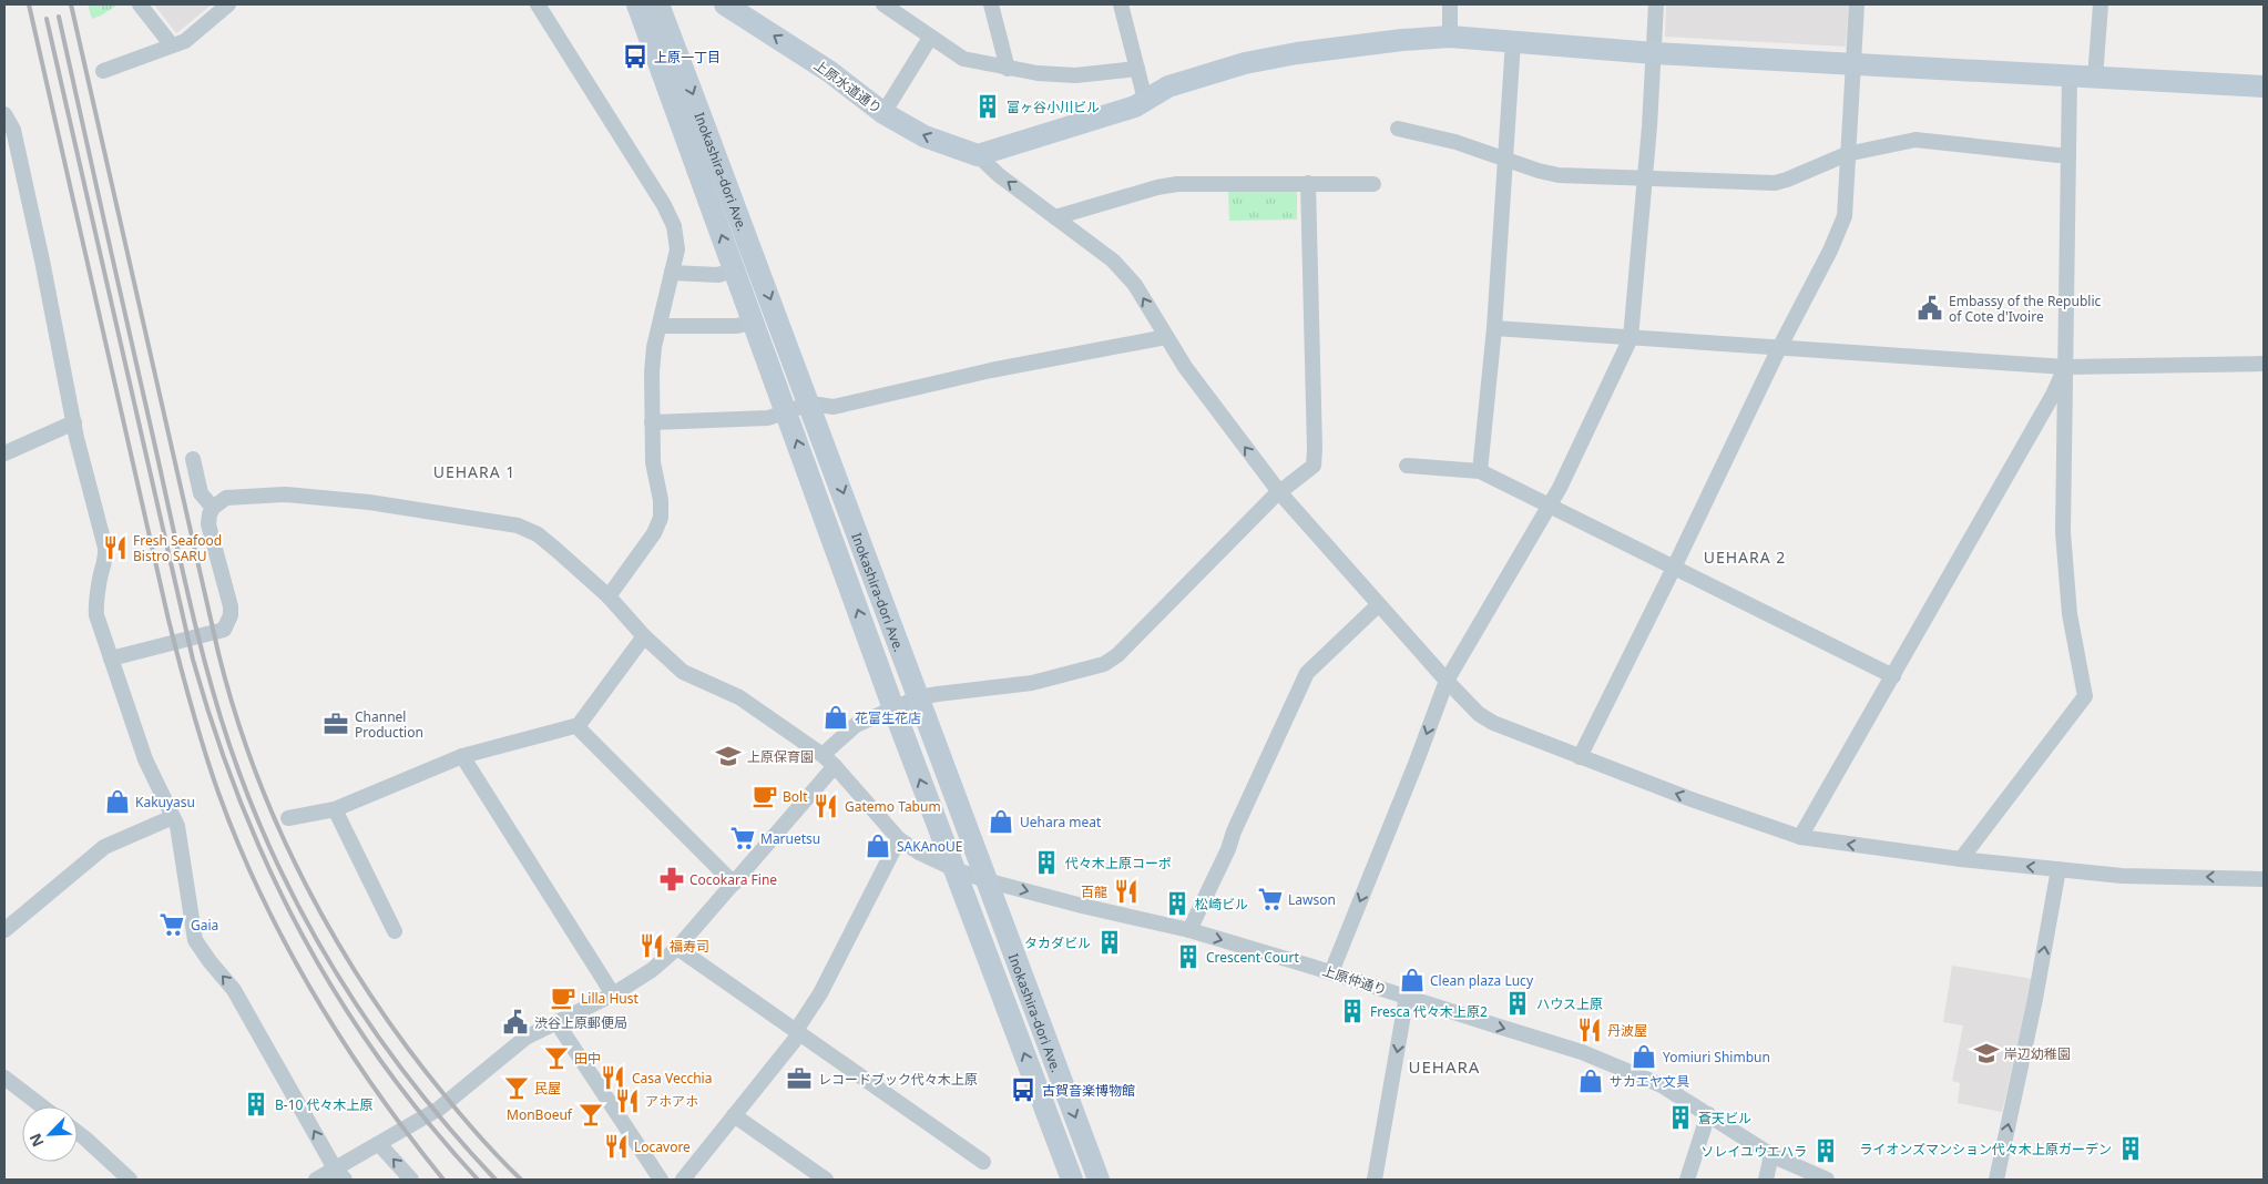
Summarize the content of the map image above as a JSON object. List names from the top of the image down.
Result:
{
  "streets": {
    "main road": ["上原水道通り", "Inokashira-dori Ave."],
    "street": ["上原仲通り"]
  },
  "crossings": [
    ["Inokashira-dori Ave.", "上原仲通り"]
  ],
  "one_way": ["上原水道通り", "上原仲通り"],
  "districts": ["UEHARA 1", "UEHARA 2", "UEHARA"],
  "places": {
    "bus stop": ["上原一丁目", "古賀音楽博物館"],
    "building": [
      "富ヶ谷小川ビル",
      "代々木上原コーポ",
      "松崎ビル",
      "タカダビル",
      "Crescent Court",
      "ハウス上原",
      "Fresca 代々木上原2",
      "B-10 代々木上原",
      "蒼天ビル",
      "ライオンズマンション代々木上原ガーデン",
      "ソレイユウエハラ"
    ],
    "public building": ["Embassy of the Republic of Cote d'Ivoire", "渋谷上原郵便局"],
    "restaurant": [
      "Fresh Seafood Bistro SARU",
      "Gatemo Tabum",
      "百龍",
      "福寿司",
      "丹波屋",
      "Casa Vecchia",
      "アホアホ",
      "Locavore"
    ],
    "shop": [
      "花富生花店",
      "Kakuyasu",
      "Uehara meat",
      "SAKAnoUE",
      "Clean plaza Lucy",
      "Yomiuri Shimbun",
      "サカエヤ文具"
    ],
    "office": ["Channel Production", "レコードブック代々木上原"],
    "school or university": ["上原保育園", "岸辺幼稚園"],
    "cafe": ["Bolt", "Lilla Hust"],
    "supermarket": ["Maruetsu", "Lawson", "Gaia"],
    "pharmacy": ["Cocokara Fine"],
    "bar": ["田中", "民屋", "MonBoeuf"]
  },
  "north": "bottom left"
}
